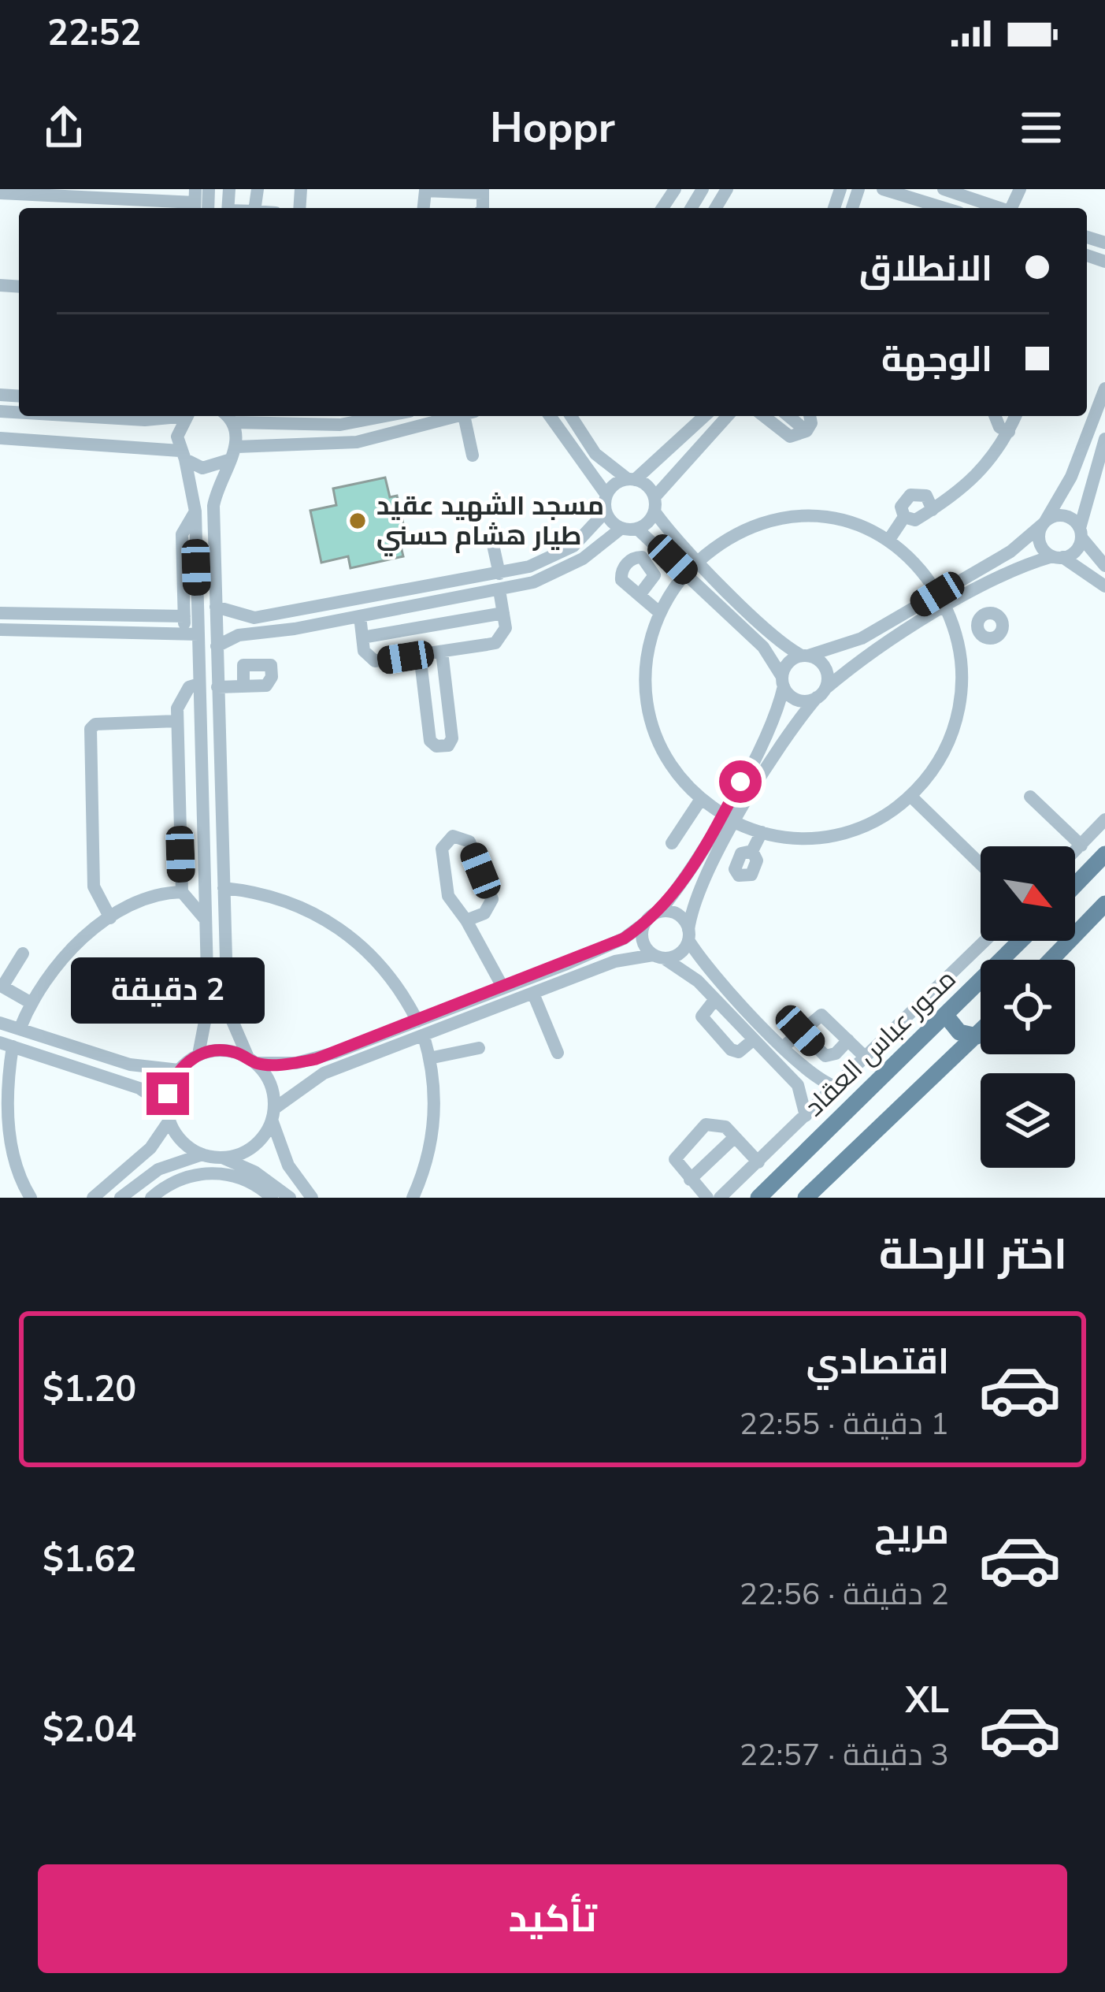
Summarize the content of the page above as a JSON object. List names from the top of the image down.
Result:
{
  "streets": {
    "main road": ["محور عباس العقاد"]
  },
  "places": ["مسجد الشهيد عقيد طيار هشام حسني"],
  "north": "bottom right",
  "page": {
    "status": "22:52",
    "header": "Hoppr",
    "banner": ["الانطلاق", "الوجهة"],
    "bubble": "2 دقيقة",
    "heading": "اختر الرحلة",
    "list": [
      {
        "name": "اقتصادي",
        "note": "1 دقيقة · 22:55",
        "value": "$1.20"
      },
      {
        "name": "مريح",
        "note": "2 دقيقة · 22:56",
        "value": "$1.62"
      },
      {
        "name": "XL",
        "note": "3 دقيقة · 22:57",
        "value": "$2.04"
      }
    ],
    "buttons": "تأكيد"
  }
}
